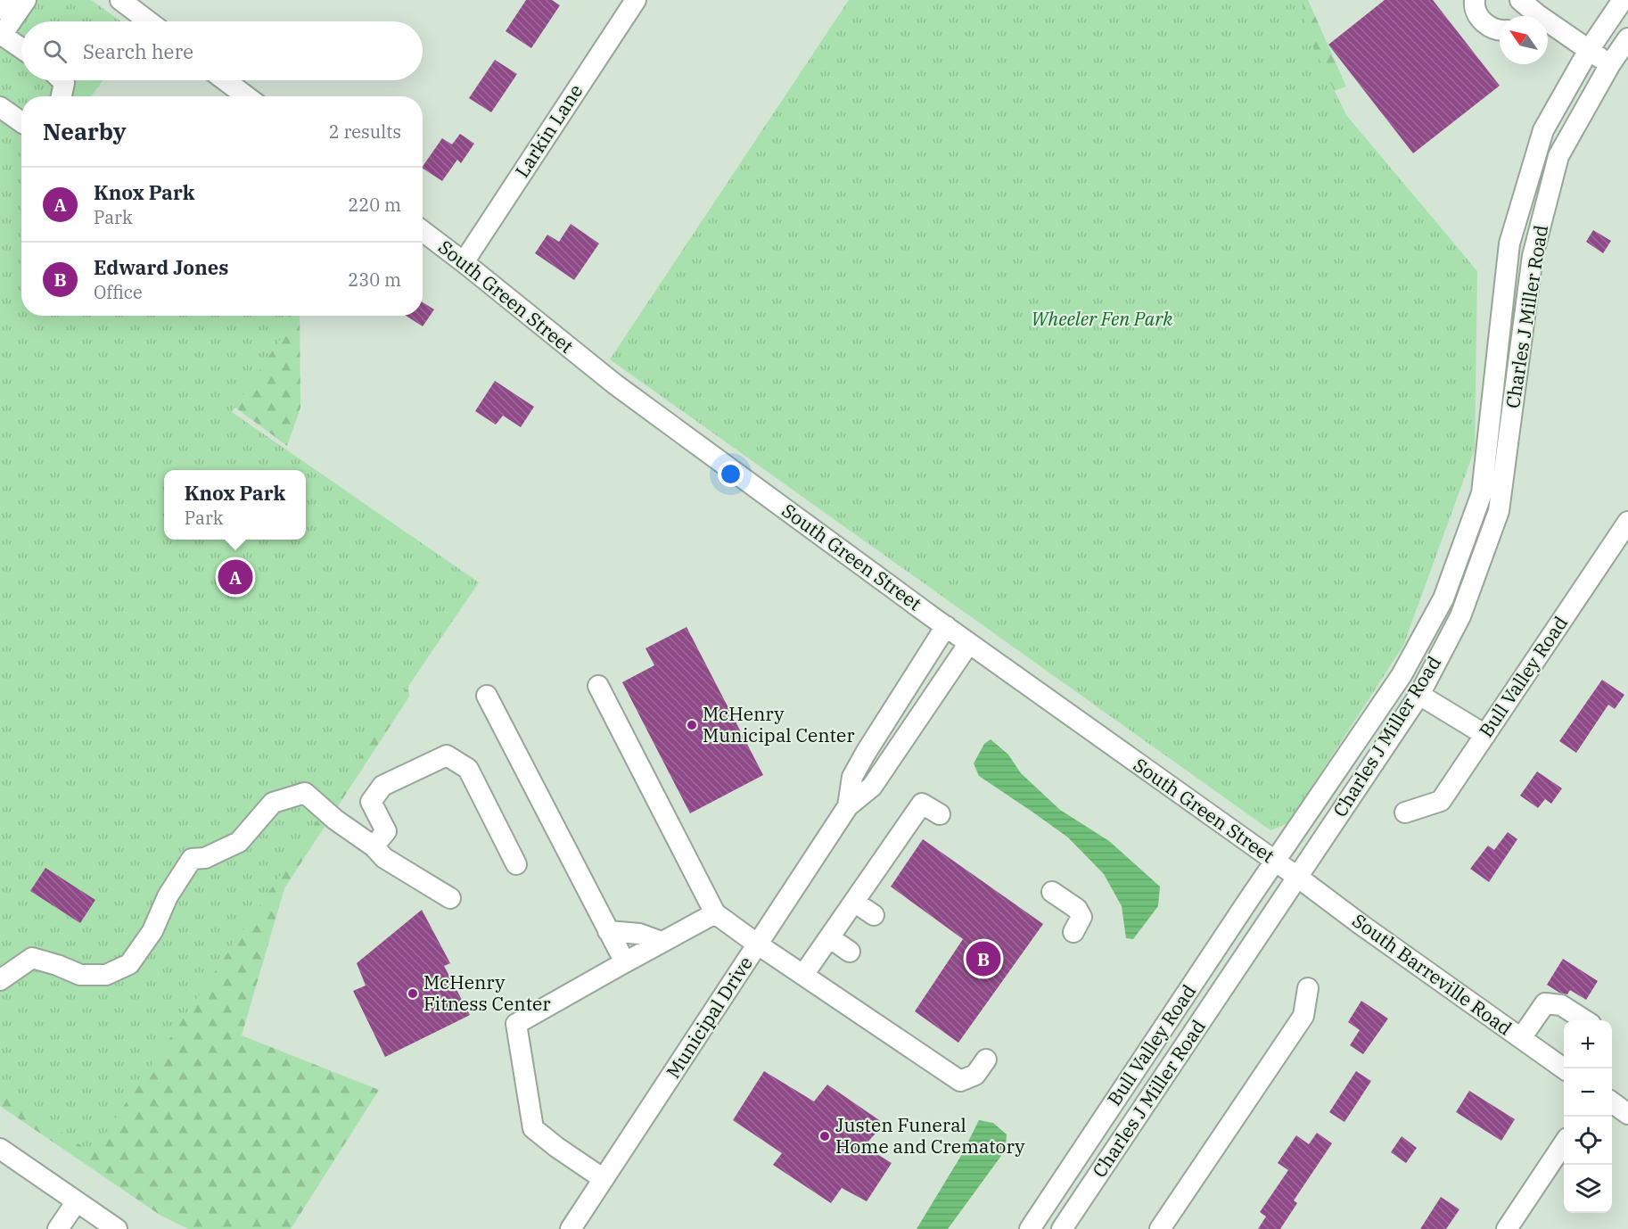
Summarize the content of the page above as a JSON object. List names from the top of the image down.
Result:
{
  "streets": {
    "street": [
      "Larkin Lane",
      "South Green Street",
      "Charles J Miller Road",
      "Bull Valley Road",
      "South Barreville Road",
      "Municipal Drive"
    ]
  },
  "crossings": [
    ["Larkin Lane", "South Green Street"],
    ["South Green Street", "Charles J Miller Road"],
    ["South Green Street", "Bull Valley Road"],
    ["South Green Street", "South Barreville Road"],
    ["South Green Street", "Municipal Drive"],
    ["Charles J Miller Road", "Bull Valley Road"],
    ["Charles J Miller Road", "South Barreville Road"]
  ],
  "parks": ["Wheeler Fen Park"],
  "places": ["McHenry Municipal Center", "McHenry Fitness Center", "Justen Funeral Home and Crematory"],
  "north": "top left",
  "page": {
    "search": "Search here",
    "heading": ["Nearby", "2 results"],
    "list": [
      {
        "mark": "A",
        "name": "Knox Park",
        "note": "Park",
        "value": "220 m"
      },
      {
        "mark": "B",
        "name": "Edward Jones",
        "note": "Office",
        "value": "230 m"
      }
    ],
    "popup": ["Knox Park", "Park"],
    "pins": ["A", "B"],
    "map_buttons": ["+", "−"]
  }
}
